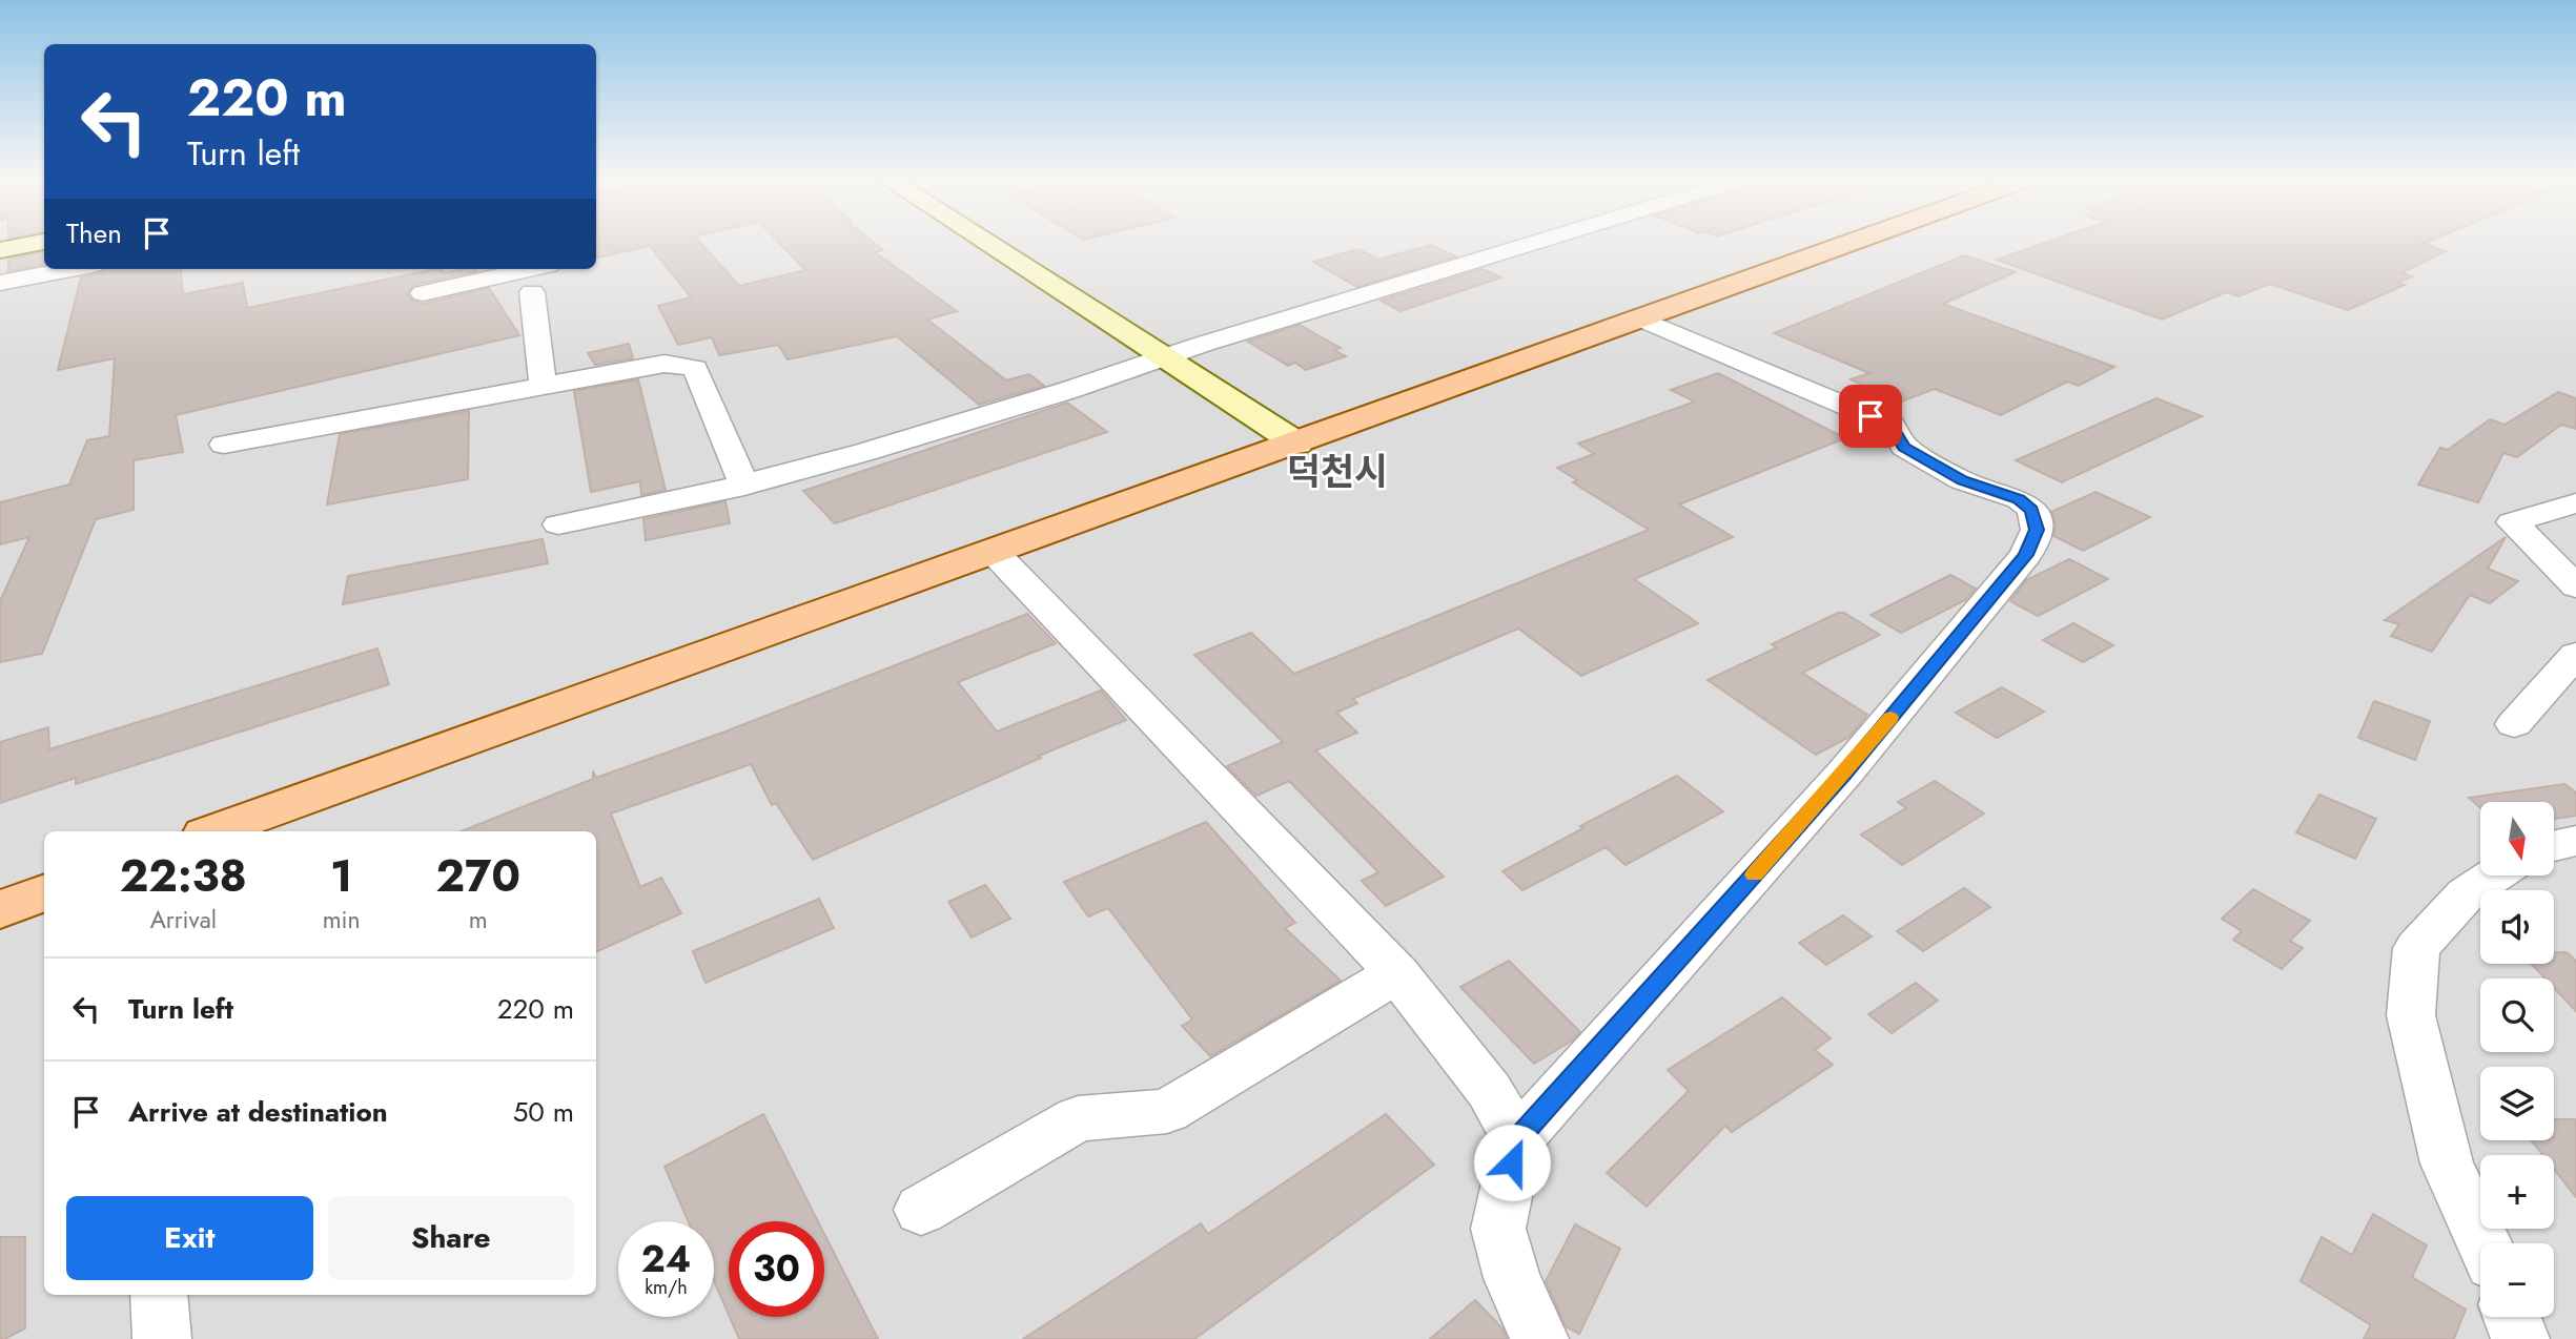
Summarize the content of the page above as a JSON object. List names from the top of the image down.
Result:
{
  "districts": ["덕천시"],
  "north": "bottom",
  "page": {
    "turn": ["220 m", "Turn left"],
    "then": "Then",
    "map_buttons": ["+", "−"],
    "eta": [
      "22:38",
      "Arrival",
      "1",
      "min",
      "270",
      "m"
    ],
    "list": [
      {
        "name": "Turn left",
        "value": "220 m"
      },
      {
        "name": "Arrive at destination",
        "value": "50 m"
      }
    ],
    "buttons": ["Exit", "Share"],
    "speed": "24 km/h",
    "limit": "30"
  }
}
